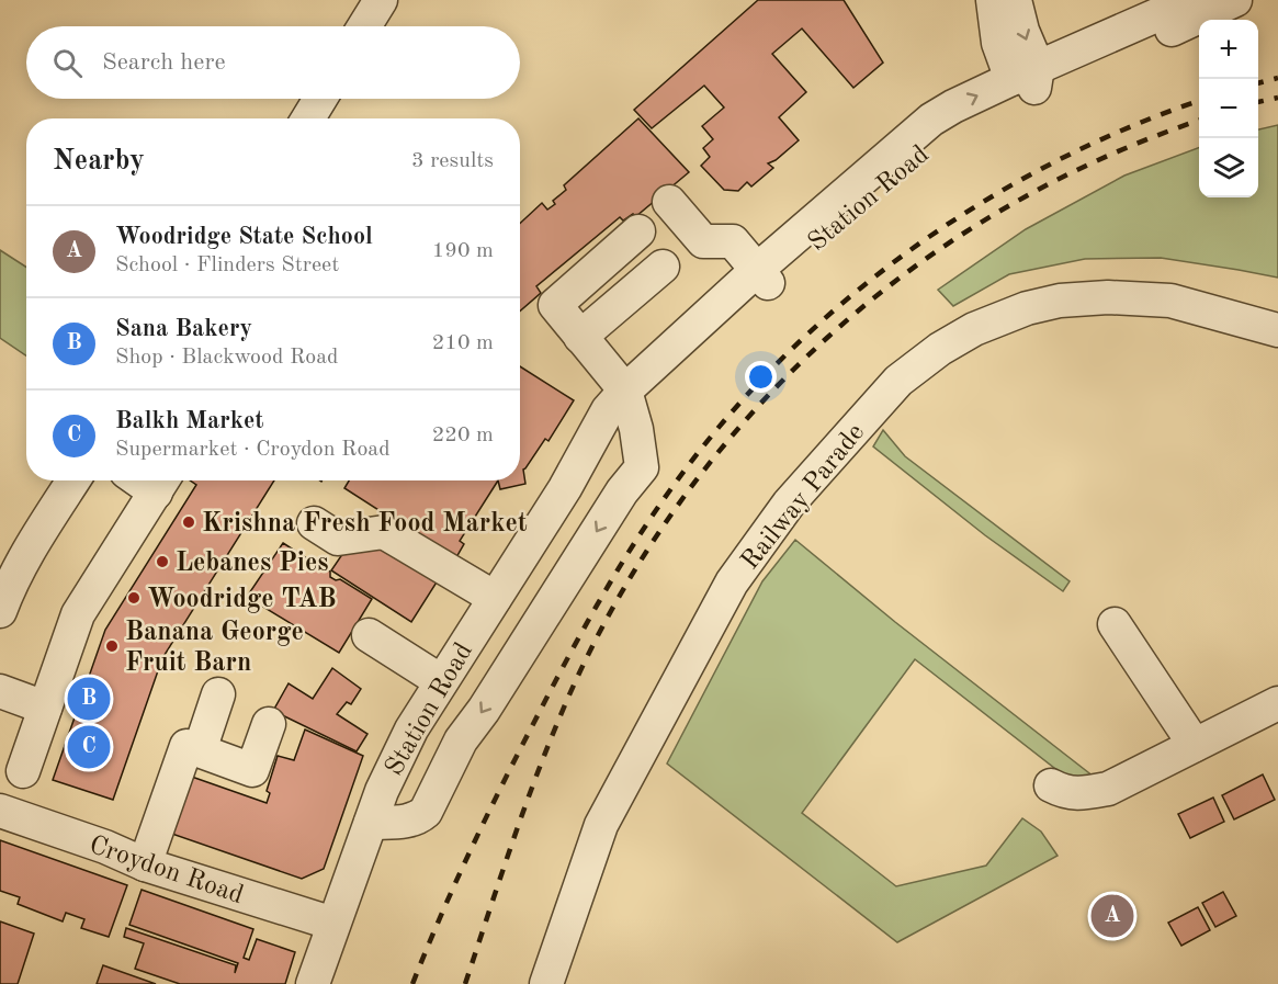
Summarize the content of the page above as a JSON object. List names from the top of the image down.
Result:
{
  "streets": {
    "street": ["Station Road", "Railway Parade", "Croydon Road"]
  },
  "crossings": [
    ["Station Road", "Croydon Road"]
  ],
  "places": [
    "Krishna Fresh Food Market",
    "Lebanes Pies",
    "Woodridge TAB",
    "Banana George Fruit Barn"
  ],
  "page": {
    "map_buttons": ["+", "−"],
    "search": "Search here",
    "heading": ["Nearby", "3 results"],
    "list": [
      {
        "mark": "A",
        "name": "Woodridge State School",
        "note": "School · Flinders Street",
        "value": "190 m"
      },
      {
        "mark": "B",
        "name": "Sana Bakery",
        "note": "Shop · Blackwood Road",
        "value": "210 m"
      },
      {
        "mark": "C",
        "name": "Balkh Market",
        "note": "Supermarket · Croydon Road",
        "value": "220 m"
      }
    ],
    "pins": ["B", "C", "A"]
  }
}
